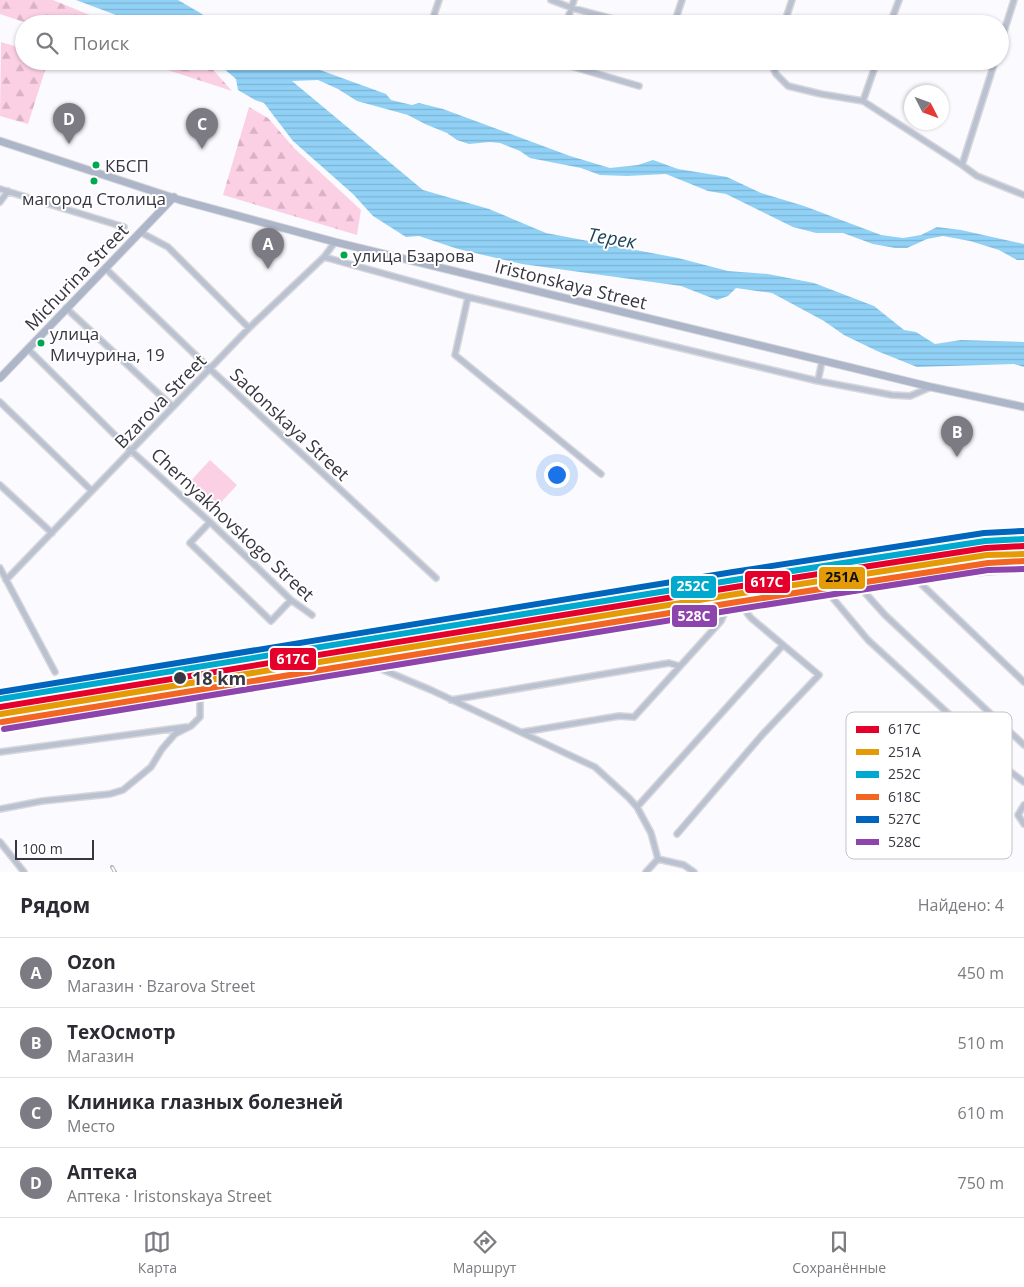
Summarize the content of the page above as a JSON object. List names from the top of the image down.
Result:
{
  "streets": {
    "main road": ["Michurina Street", "Iristonskaya Street"],
    "street": ["Bzarova Street", "Sadonskaya Street", "Chernyakhovskogo Street"]
  },
  "crossings": [
    ["Michurina Street", "Iristonskaya Street"],
    ["Michurina Street", "Sadonskaya Street"],
    ["Michurina Street", "Chernyakhovskogo Street"],
    ["Iristonskaya Street", "Bzarova Street"],
    ["Bzarova Street", "Sadonskaya Street"],
    ["Bzarova Street", "Chernyakhovskogo Street"]
  ],
  "water": ["Терек"],
  "places": [
    "КБСП",
    "магород Столица",
    "улица Бзарова",
    "улица Мичурина, 19",
    "18 km"
  ],
  "lines": [
    "transit line 527С",
    "transit line 252С",
    "transit line 617C",
    "transit line 251А",
    "transit line 618С",
    "transit line 528С"
  ],
  "legend": [
    "617C",
    "251А",
    "252С",
    "618С",
    "527С",
    "528С"
  ],
  "scale_bar": "100 m",
  "north": "bottom right",
  "page": {
    "search": "Поиск",
    "pins": [
      "D",
      "C",
      "A",
      "B"
    ],
    "scale": "100 m",
    "heading": ["Рядом", "Найдено: 4"],
    "list": [
      {
        "mark": "A",
        "name": "Ozon",
        "note": "Магазин · Bzarova Street",
        "value": "450 m"
      },
      {
        "mark": "B",
        "name": "ТехОсмотр",
        "note": "Магазин",
        "value": "510 m"
      },
      {
        "mark": "C",
        "name": "Клиника глазных болезней",
        "note": "Место",
        "value": "610 m"
      },
      {
        "mark": "D",
        "name": "Аптека",
        "note": "Аптека · Iristonskaya Street",
        "value": "750 m"
      }
    ],
    "nav": ["Карта", "Маршрут", "Сохранённые"]
  }
}
